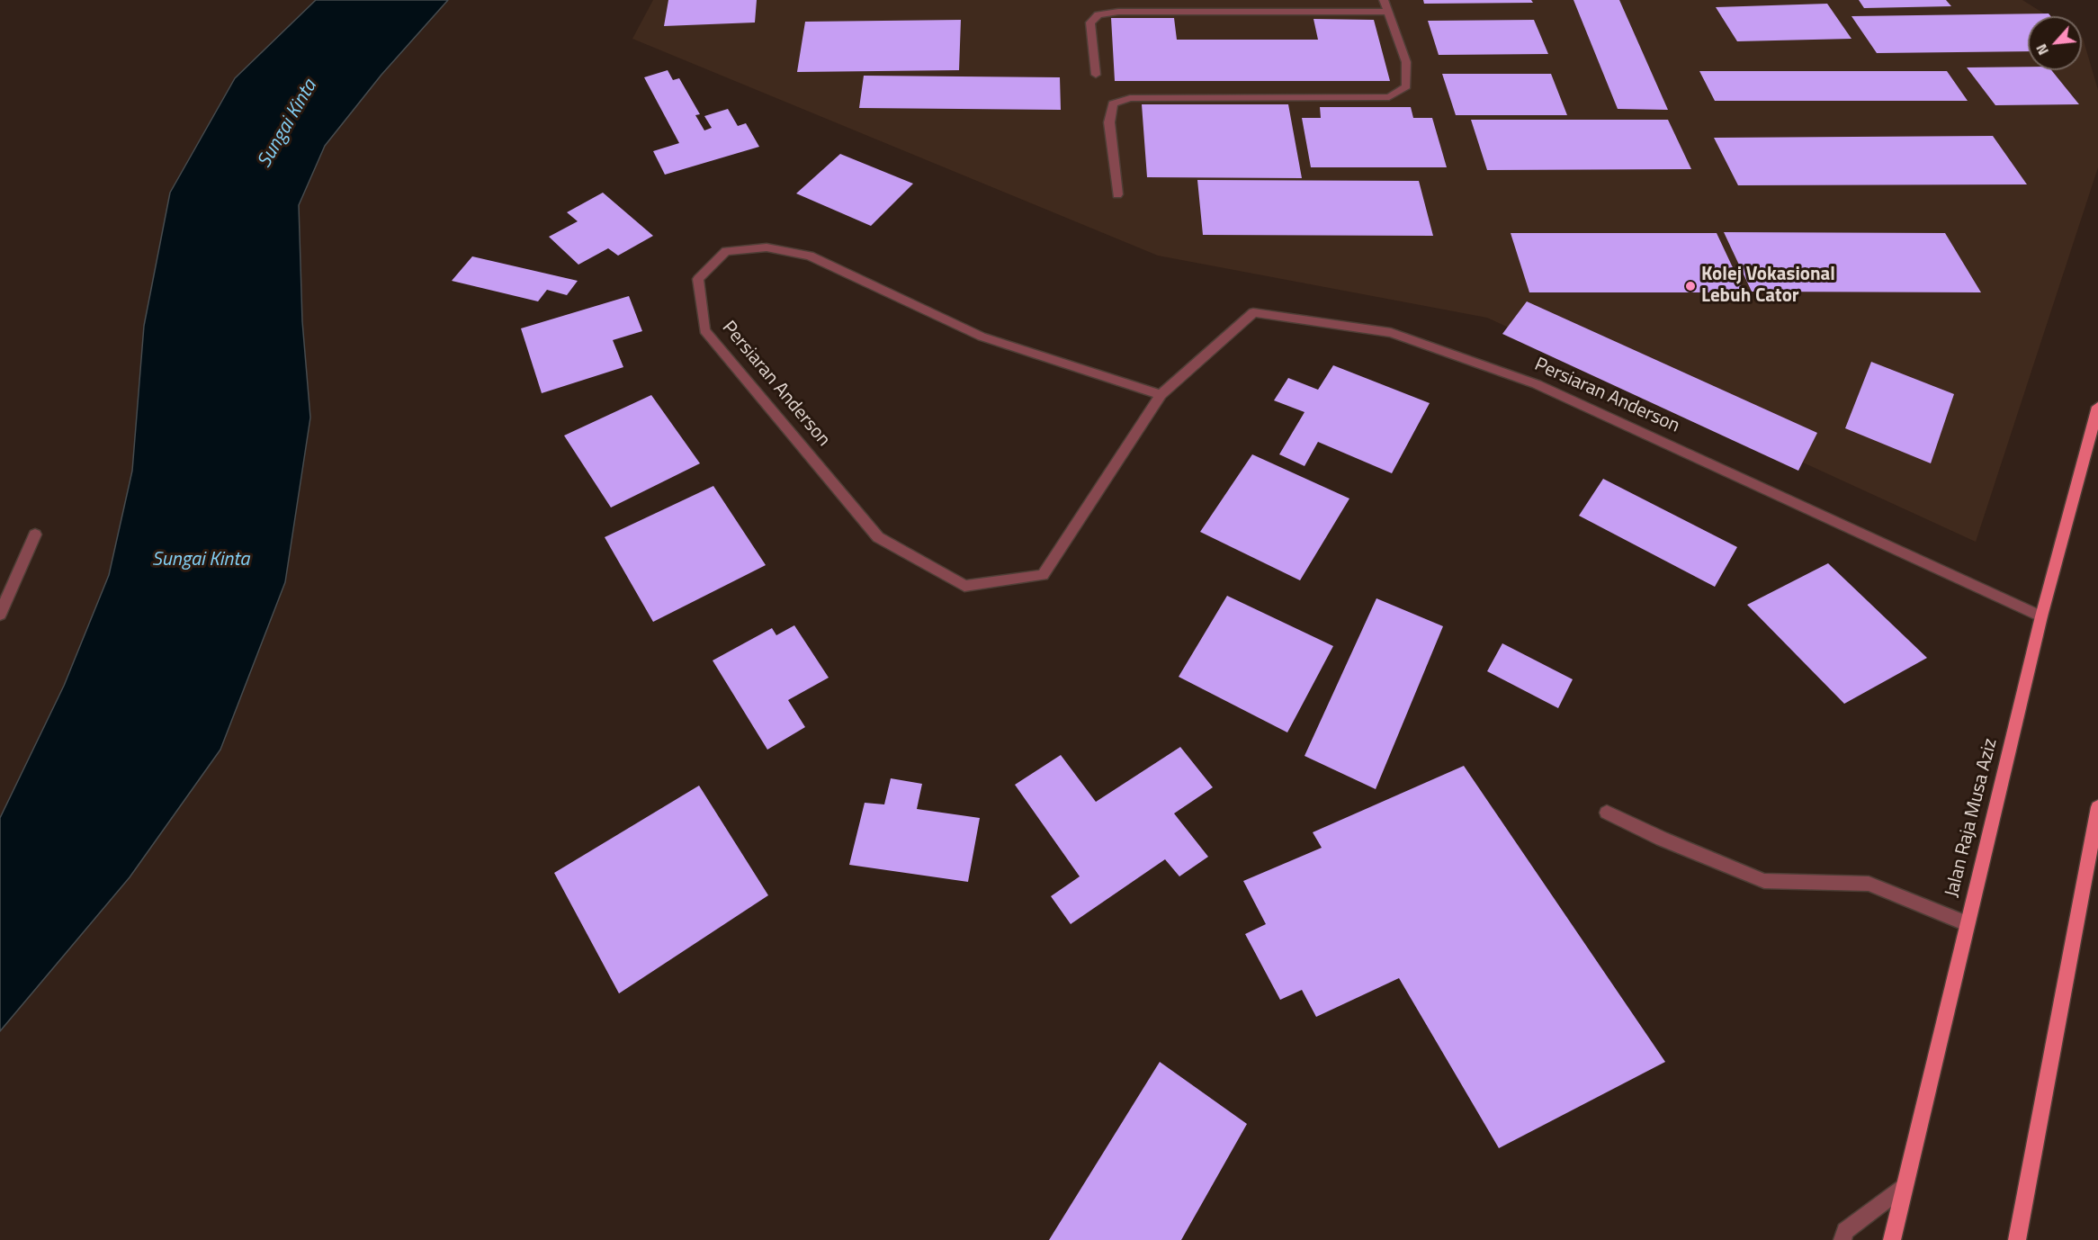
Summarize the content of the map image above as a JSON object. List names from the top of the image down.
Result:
{
  "streets": {
    "main road": ["Jalan Raja Musa Aziz"],
    "street": ["Persiaran Anderson"]
  },
  "crossings": [
    ["Persiaran Anderson", "Jalan Raja Musa Aziz"]
  ],
  "water": ["Sungai Kinta"],
  "places": ["Kolej Vokasional Lebuh Cator"],
  "north": "bottom left"
}
